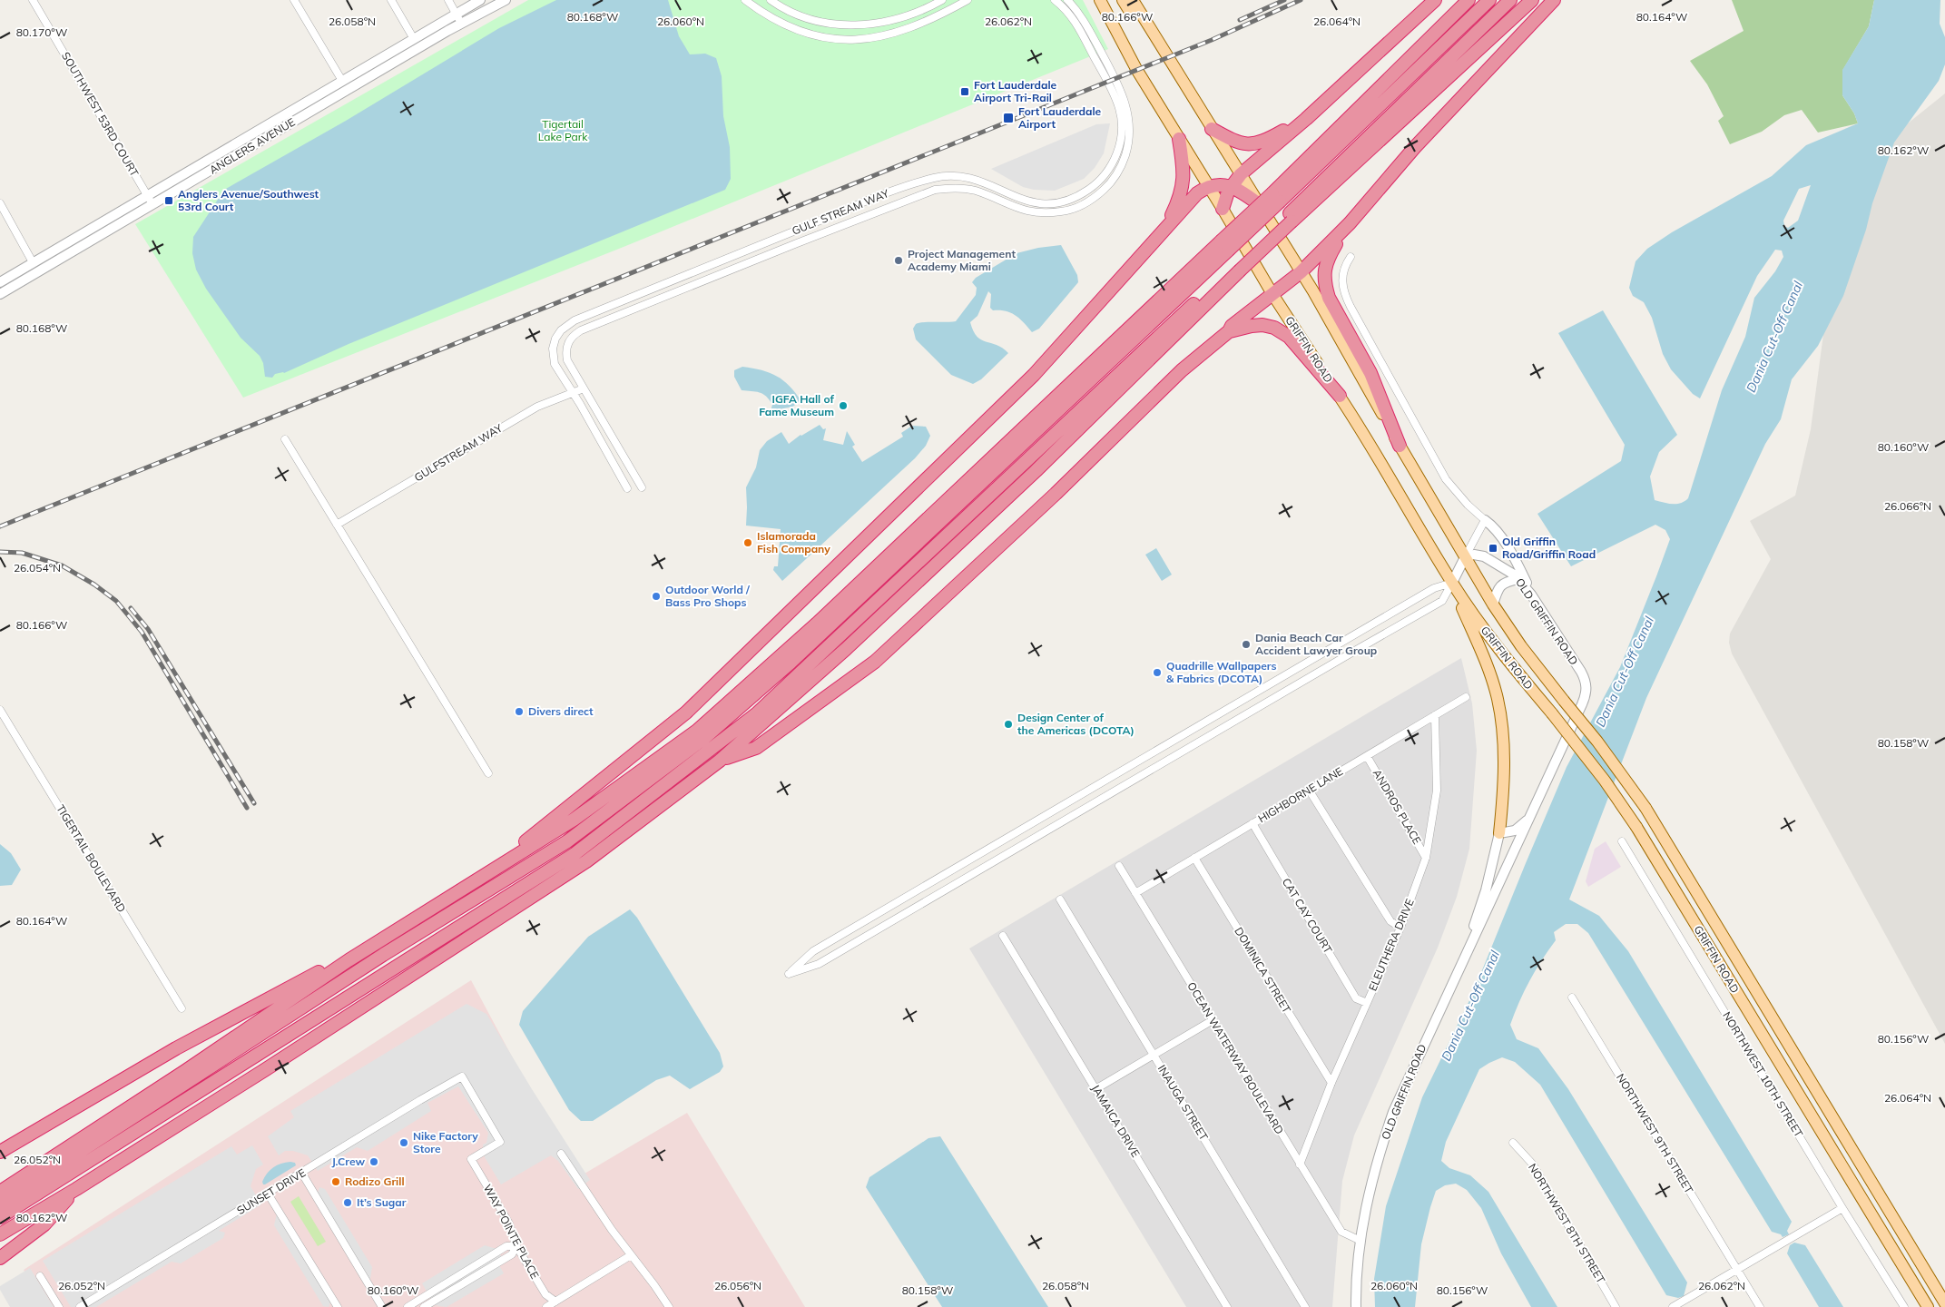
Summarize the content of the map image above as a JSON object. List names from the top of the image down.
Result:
{
  "streets": {
    "main road": ["GRIFFIN ROAD"],
    "street": [
      "SOUTHWEST 53RD COURT",
      "ANGLERS AVENUE",
      "GULF STREAM WAY",
      "GULFSTREAM WAY",
      "OLD GRIFFIN ROAD",
      "HIGHBORNE LANE",
      "ANDROS PLACE",
      "TIGERTAIL BOULEVARD",
      "CAT CAY COURT",
      "ELEUTHERA DRIVE",
      "DOMINICA STREET",
      "OCEAN WATERWAY BOULEVARD",
      "NORTHWEST 10TH STREET",
      "INAUGA STREET",
      "JAMAICA DRIVE",
      "NORTHWEST 9TH STREET",
      "SUNSET DRIVE",
      "NORTHWEST 8TH STREET",
      "WAY POINTE PLACE"
    ]
  },
  "crossings": [
    ["SOUTHWEST 53RD COURT", "ANGLERS AVENUE"],
    ["GULF STREAM WAY", "GULFSTREAM WAY"],
    ["GRIFFIN ROAD", "OLD GRIFFIN ROAD"],
    ["OLD GRIFFIN ROAD", "OCEAN WATERWAY BOULEVARD"],
    ["HIGHBORNE LANE", "ANDROS PLACE"],
    ["HIGHBORNE LANE", "CAT CAY COURT"],
    ["HIGHBORNE LANE", "ELEUTHERA DRIVE"],
    ["HIGHBORNE LANE", "DOMINICA STREET"],
    ["HIGHBORNE LANE", "OCEAN WATERWAY BOULEVARD"],
    ["ANDROS PLACE", "ELEUTHERA DRIVE"],
    ["CAT CAY COURT", "ELEUTHERA DRIVE"],
    ["ELEUTHERA DRIVE", "DOMINICA STREET"],
    ["ELEUTHERA DRIVE", "OCEAN WATERWAY BOULEVARD"],
    ["SUNSET DRIVE", "WAY POINTE PLACE"]
  ],
  "water": ["Dania Cut-Off Canal"],
  "parks": ["Tigertail Lake Park"],
  "places": {
    "transit": [
      "Fort Lauderdale Airport Tri-Rail",
      "Fort Lauderdale Airport",
      "Anglers Avenue/Southwest 53rd Court",
      "Old Griffin Road/Griffin Road"
    ],
    "other": [
      "Project Management Academy Miami",
      "IGFA Hall of Fame Museum",
      "Islamorada Fish Company",
      "Outdoor World / Bass Pro Shops",
      "Dania Beach Car Accident Lawyer Group",
      "Quadrille Wallpapers & Fabrics (DCOTA)",
      "Divers direct",
      "Design Center of the Americas (DCOTA)",
      "Nike Factory Store",
      "J.Crew",
      "Rodizo Grill",
      "It’s Sugar"
    ]
  },
  "coordinates": [
    "80.168°W",
    "80.166°W",
    "80.164°W",
    "26.058°N",
    "26.060°N",
    "26.062°N",
    "26.064°N",
    "80.170°W",
    "80.162°W",
    "80.160°W",
    "26.066°N",
    "26.054°N",
    "80.158°W",
    "80.156°W",
    "26.052°N",
    "26.056°N"
  ]
}
